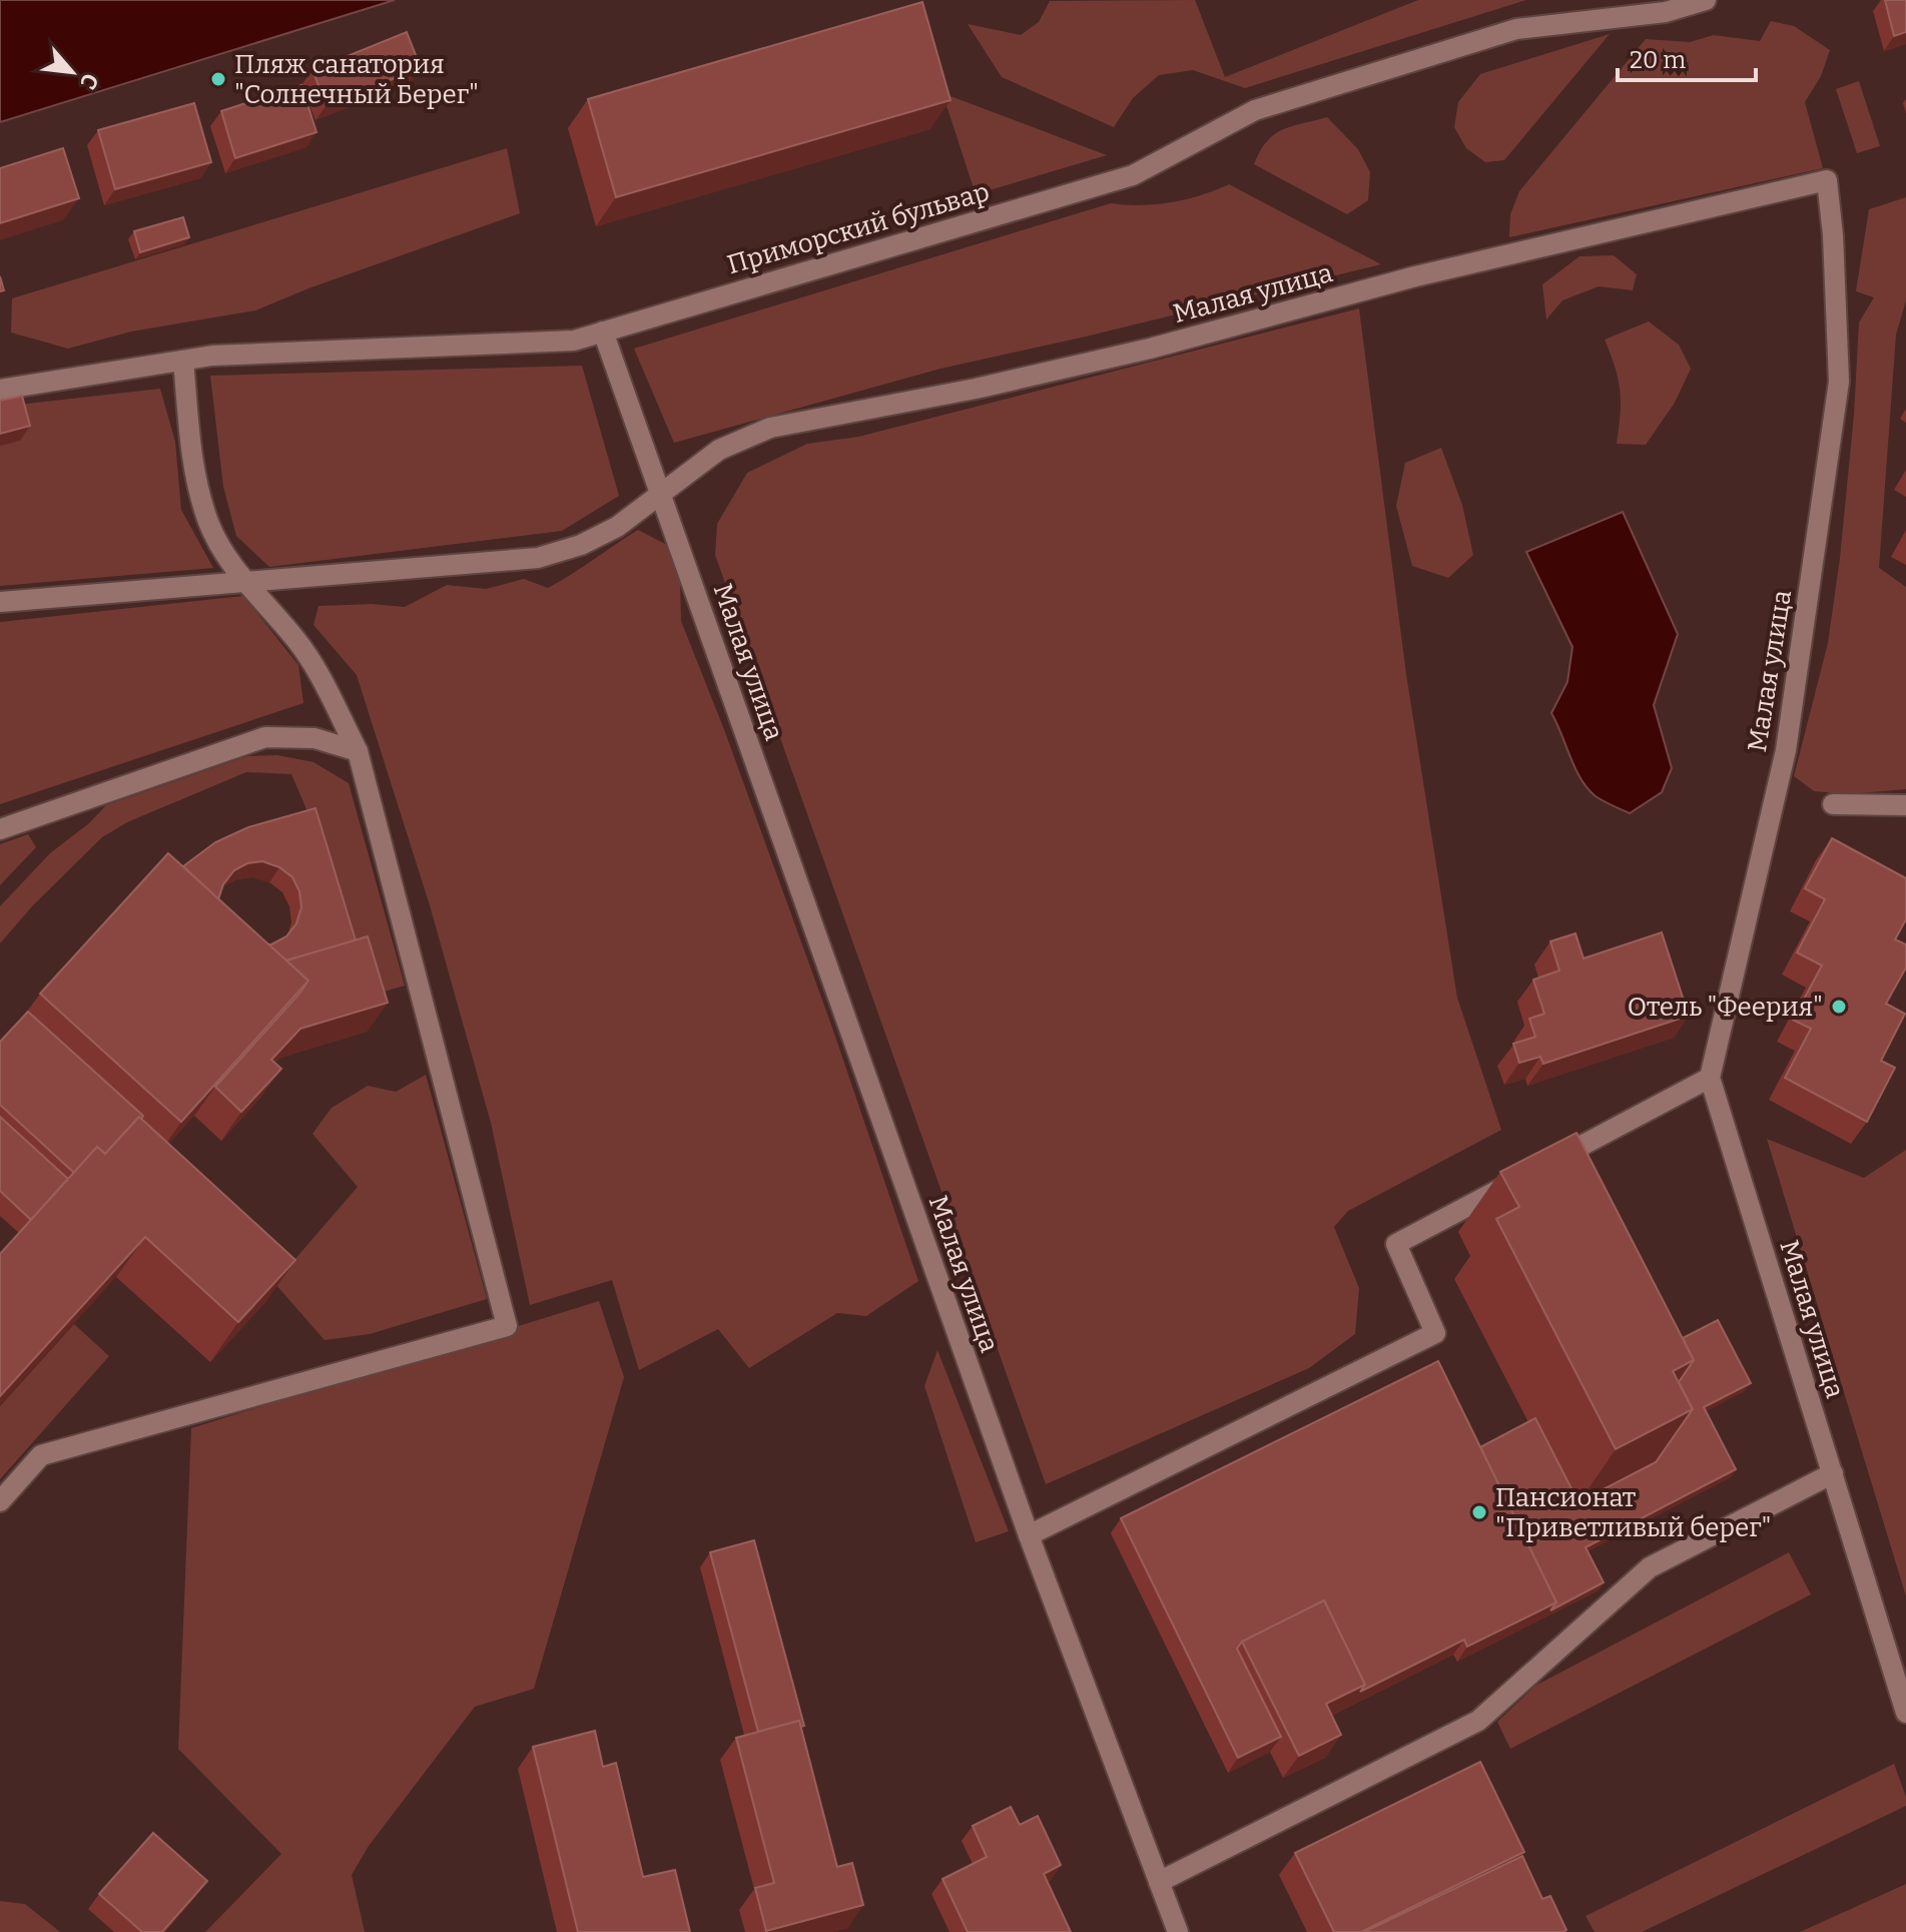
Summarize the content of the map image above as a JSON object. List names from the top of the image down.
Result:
{
  "streets": {
    "street": ["Приморский бульвар", "Малая улица"]
  },
  "places": ["Пляж санатория \"Солнечный Берег\"", "Отель \"Феерия\"", "Пансионат \"Приветливый берег\""],
  "scale_bar": "20 m",
  "north": "bottom right"
}
